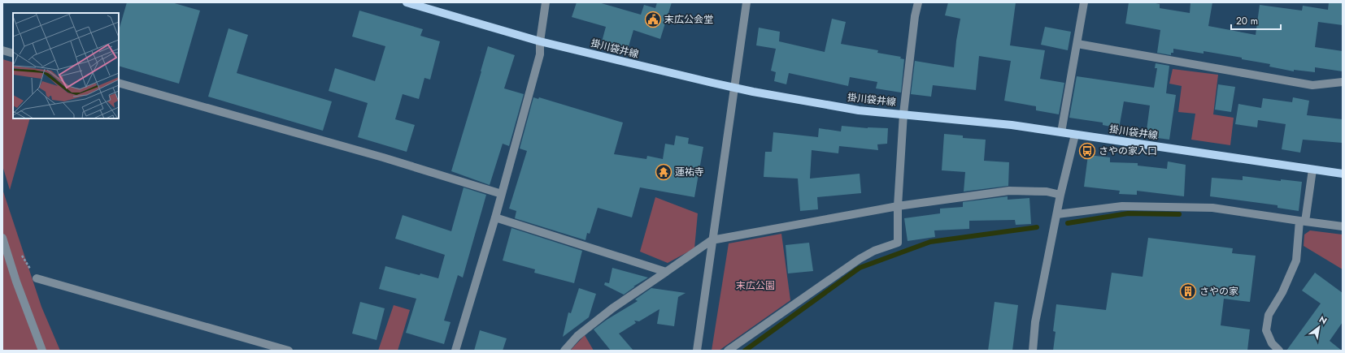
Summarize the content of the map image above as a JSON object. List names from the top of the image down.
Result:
{
  "streets": {
    "main road": ["掛川袋井線"]
  },
  "parks": ["末広公園"],
  "places": {
    "public building": ["末広公会堂"],
    "bus stop": ["さやの家入口"],
    "temple": ["蓮祐寺"],
    "building": ["さやの家"]
  },
  "scale_bar": "20 m",
  "north": "top right"
}
